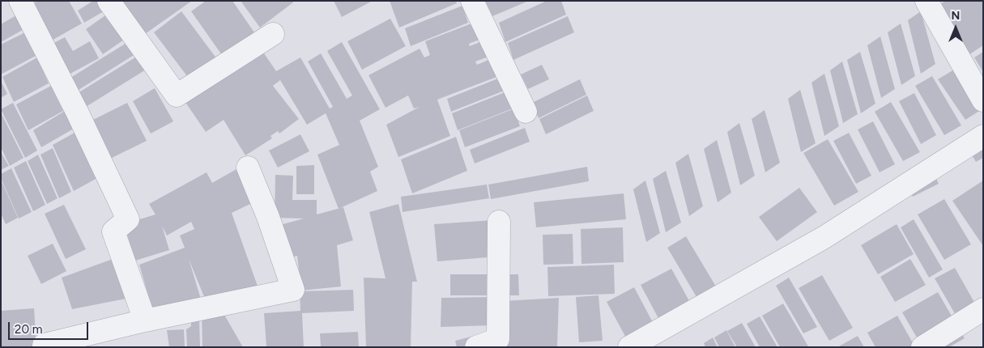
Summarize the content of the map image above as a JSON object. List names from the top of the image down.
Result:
{
  "scale_bar": "20 m",
  "north": "top"
}
